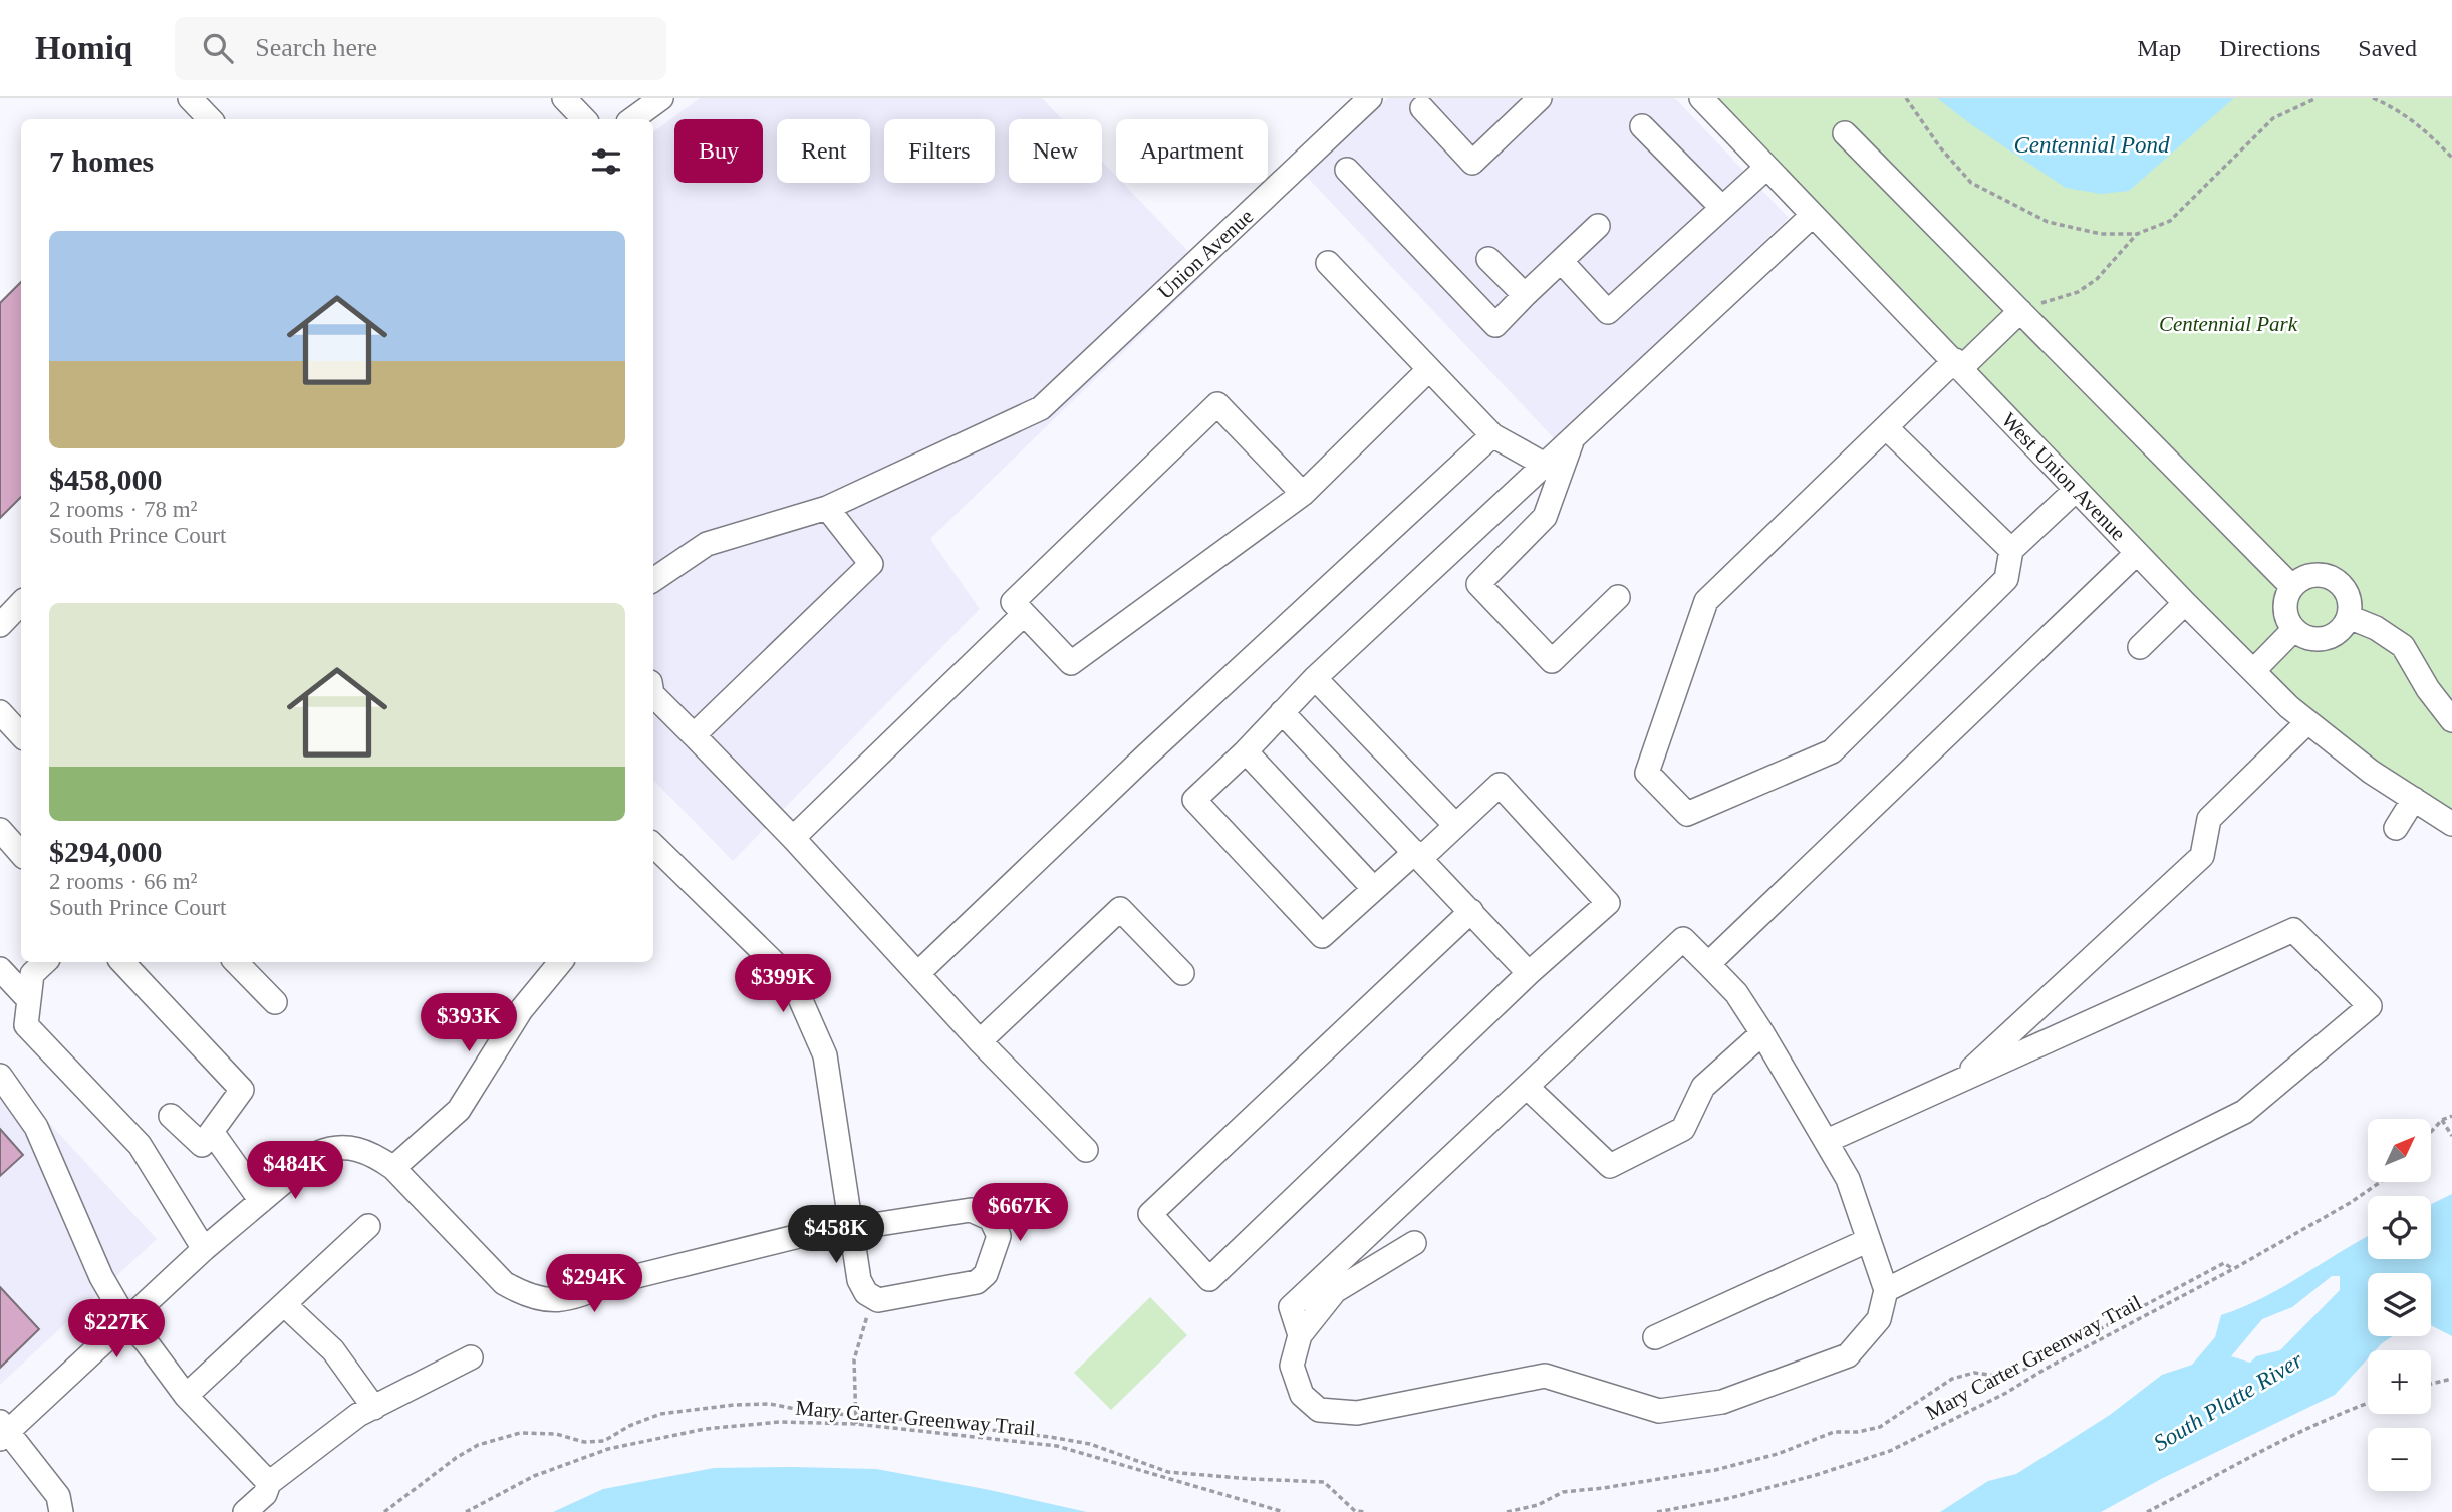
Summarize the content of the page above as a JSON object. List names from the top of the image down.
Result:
{
  "streets": {
    "street": ["Union Avenue", "West Union Avenue"],
    "path": ["Mary Carter Greenway Trail"]
  },
  "water": ["Centennial Pond", "South Platte River"],
  "parks": ["Centennial Park"],
  "north": "top right",
  "page": {
    "header": "Homiq",
    "search": "Search here",
    "nav": ["Map", "Directions", "Saved"],
    "chip": [
      "Buy",
      "Rent",
      "Filters",
      "New",
      "Apartment"
    ],
    "heading": "7 homes",
    "list": [
      {
        "name": "$458,000",
        "note": "2 rooms · 78 m² · South Prince Court"
      },
      {
        "name": "$294,000",
        "note": "2 rooms · 66 m² · South Prince Court"
      }
    ],
    "price": [
      "$399K",
      "$393K",
      "$484K",
      "$667K",
      "$458K",
      "$294K",
      "$227K"
    ],
    "map_buttons": ["+", "−"]
  }
}
